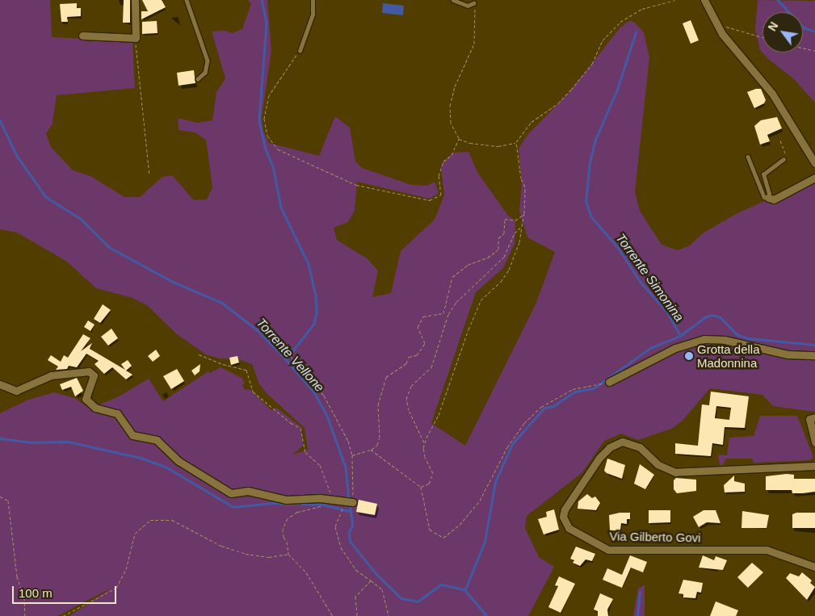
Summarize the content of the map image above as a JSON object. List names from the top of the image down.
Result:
{
  "streets": {
    "street": ["Via Gilberto Govi"]
  },
  "water": ["Torrente Simonina", "Torrente Vellone"],
  "places": ["Grotta della Madonnina"],
  "scale_bar": "100 m",
  "north": "top left"
}
